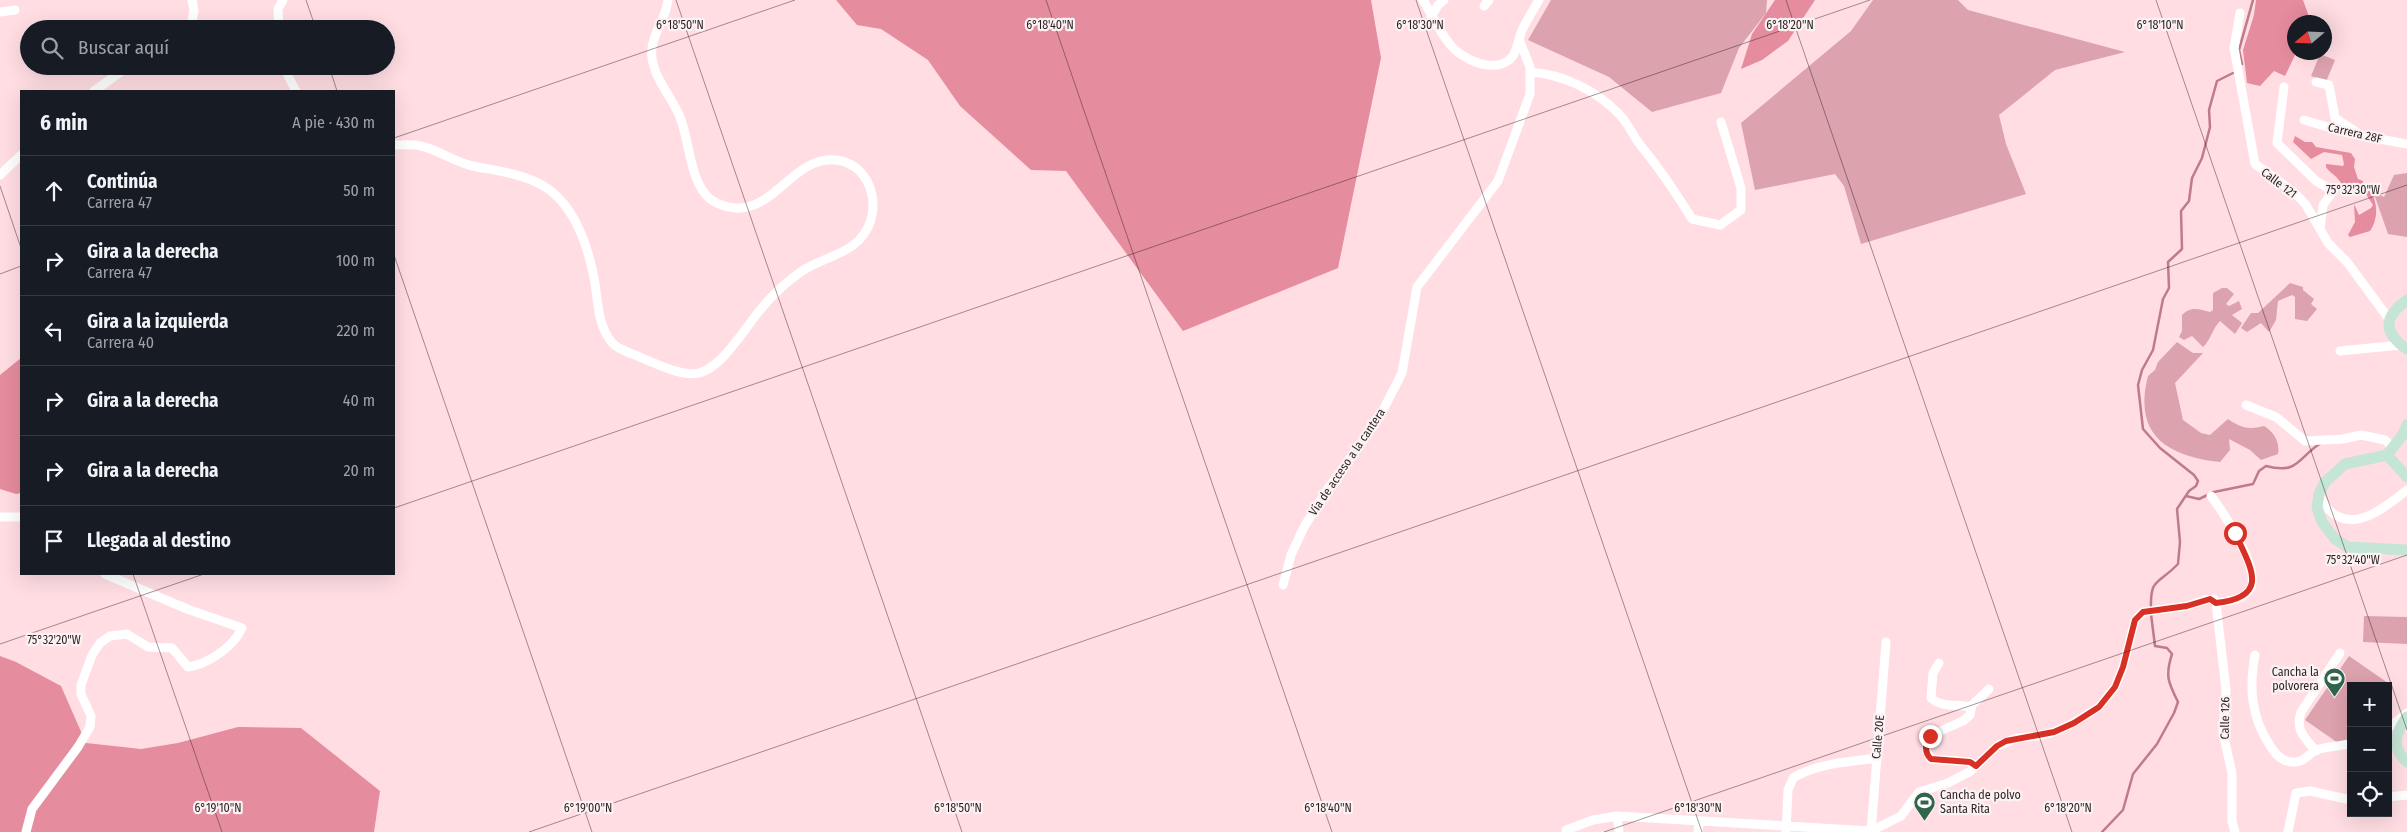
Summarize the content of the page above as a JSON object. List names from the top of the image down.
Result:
{
  "streets": {
    "street": [
      "Carrera 28F",
      "Calle 121",
      "Vía de acceso a la cantera",
      "Calle 126",
      "Calle 20E"
    ]
  },
  "places": {
    "sports": ["Cancha la polvorera", "Cancha de polvo Santa Rita"]
  },
  "north": "left",
  "page": {
    "search": "Buscar aquí",
    "heading": ["6 min", "A pie · 430 m"],
    "list": [
      ["Continúa", "Carrera 47", "50 m"],
      ["Gira a la derecha", "Carrera 47", "100 m"],
      ["Gira a la izquierda", "Carrera 40", "220 m"],
      ["Gira a la derecha", "40 m"],
      ["Gira a la derecha", "20 m"],
      "Llegada al destino"
    ],
    "map_buttons": ["+", "−"]
  },
  "coordinates": [
    "6°18'30\"N",
    "6°18'20\"N",
    "6°18'50\"N",
    "6°18'40\"N",
    "6°18'10\"N",
    "75°32'30\"W",
    "75°32'40\"W",
    "75°32'20\"W",
    "6°19'10\"N",
    "6°19'00\"N"
  ]
}
